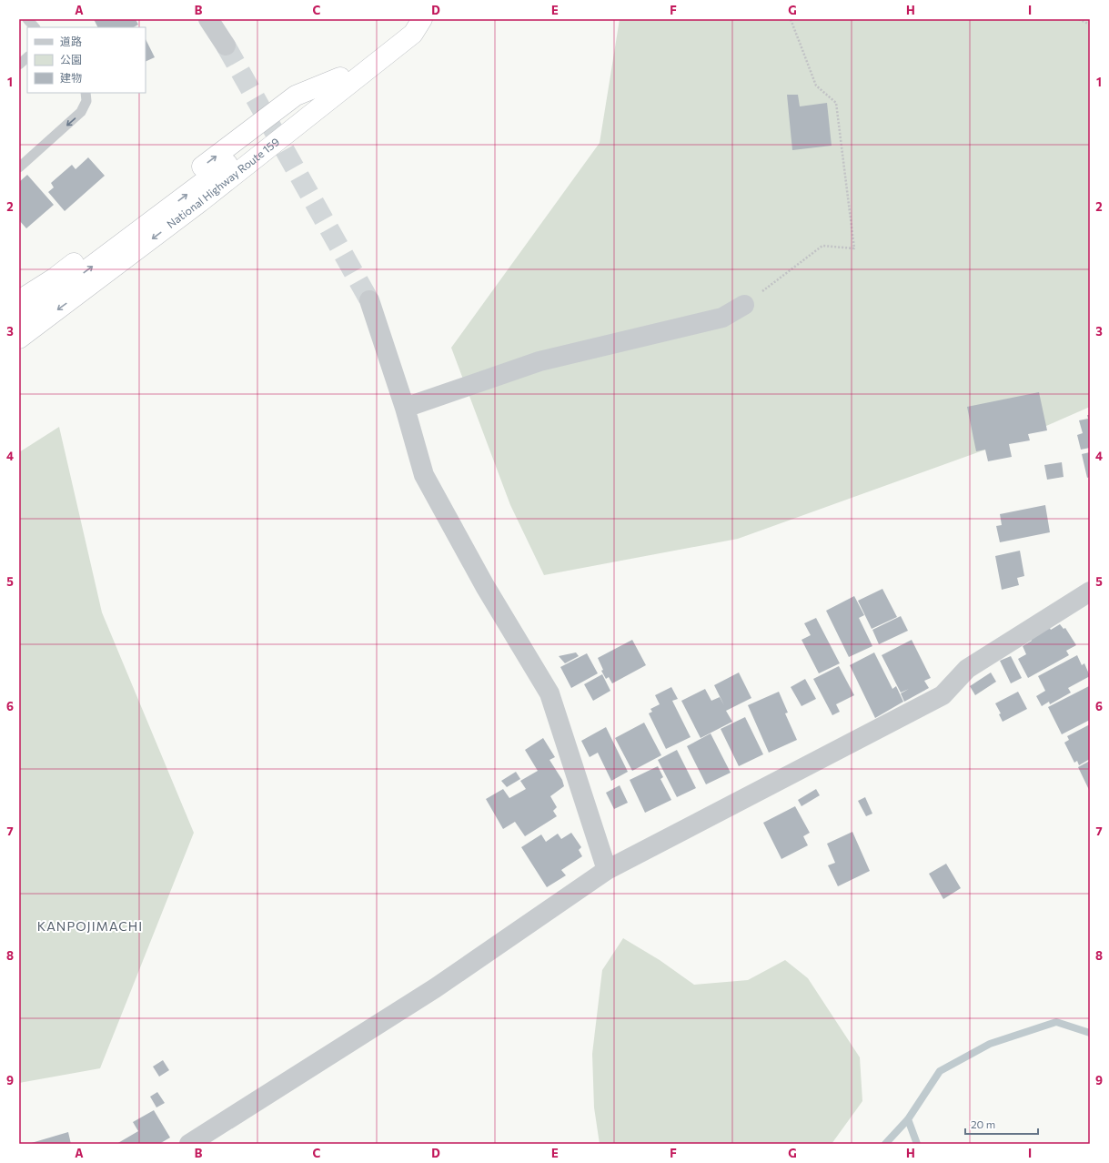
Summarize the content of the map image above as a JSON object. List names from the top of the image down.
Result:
{
  "streets": {
    "highway": ["National Highway Route 159"]
  },
  "districts": ["KANPOJIMACHI"],
  "legend": ["道路", "公園", "建物"],
  "scale_bar": "20 m",
  "grid": {
    "columns": [
      "A",
      "B",
      "C",
      "D",
      "E",
      "F",
      "G",
      "H",
      "I"
    ],
    "rows": [
      "1",
      "2",
      "3",
      "4",
      "5",
      "6",
      "7",
      "8",
      "9"
    ]
  }
}
